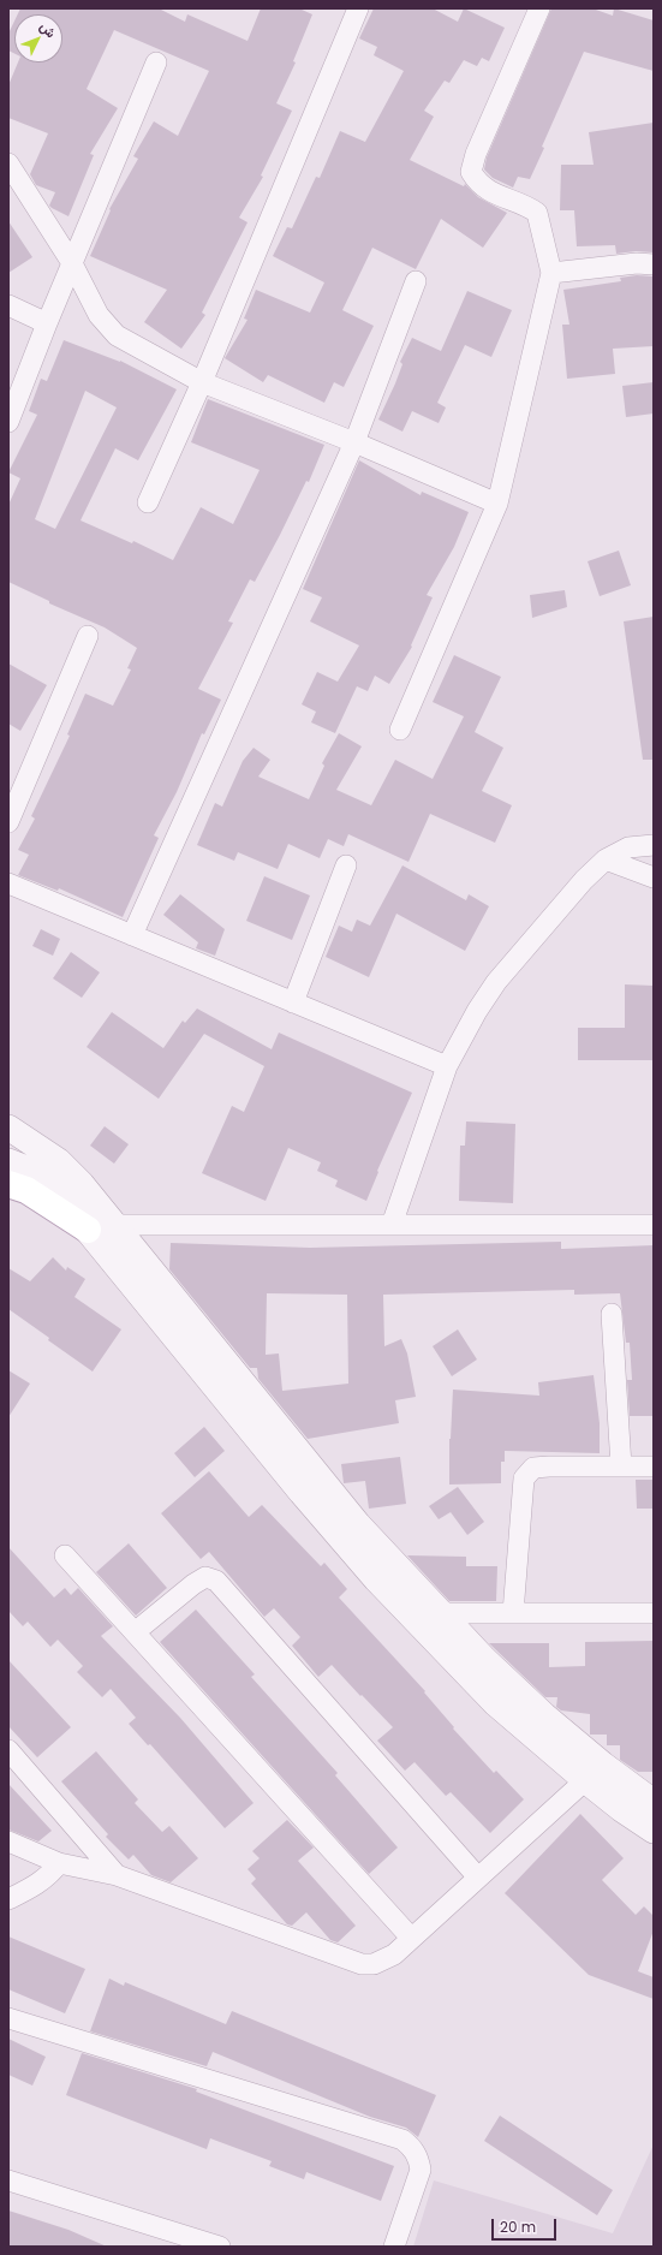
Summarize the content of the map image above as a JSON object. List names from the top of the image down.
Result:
{
  "scale_bar": "20 m",
  "north": "top right"
}
